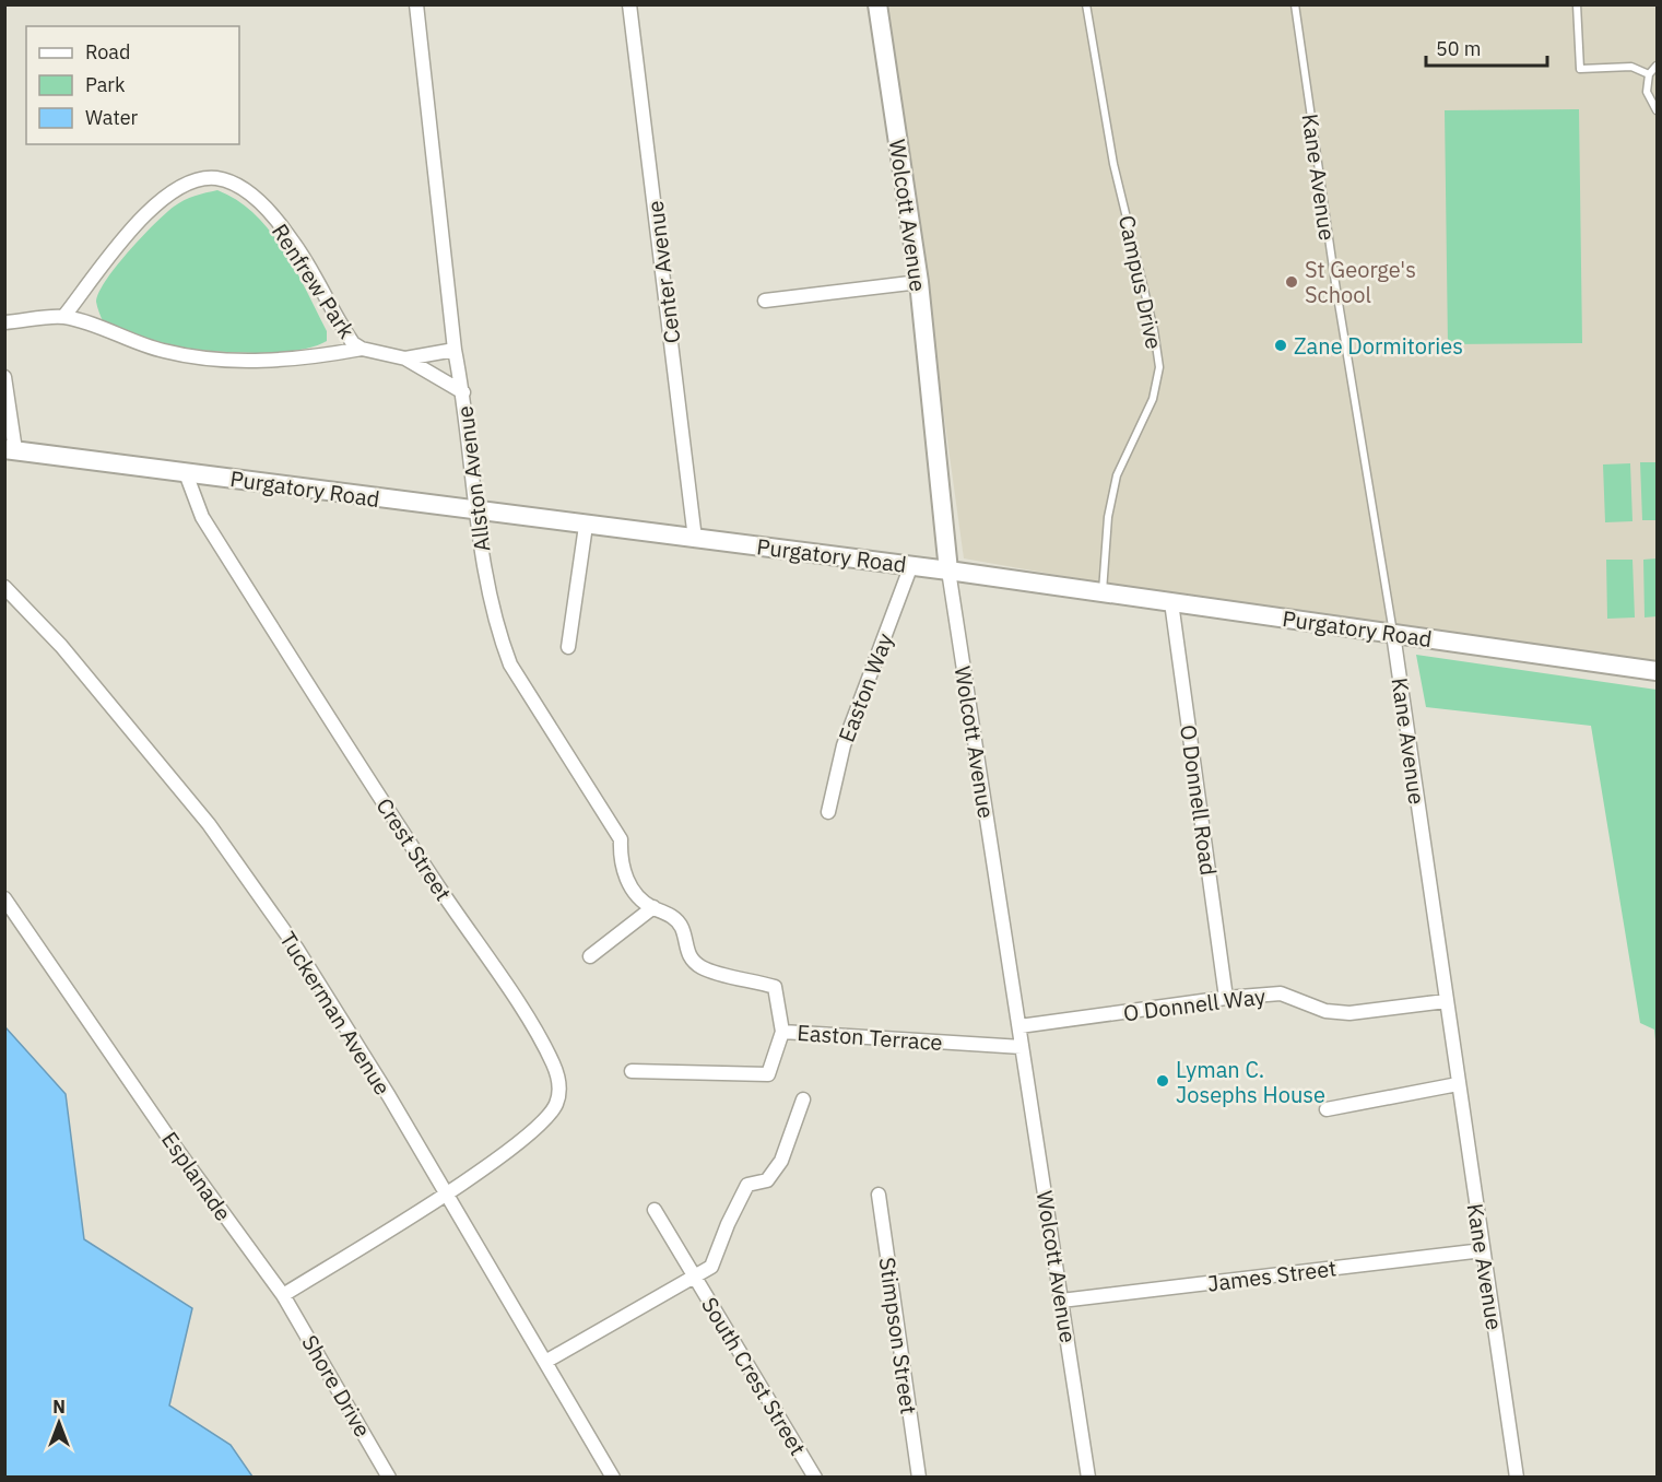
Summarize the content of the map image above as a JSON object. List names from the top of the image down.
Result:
{
  "streets": {
    "street": [
      "Kane Avenue",
      "Wolcott Avenue",
      "Center Avenue",
      "Renfrew Park",
      "Allston Avenue",
      "Purgatory Road",
      "Easton Way",
      "O Donnell Road",
      "Crest Street",
      "O Donnell Way",
      "Tuckerman Avenue",
      "Easton Terrace",
      "Esplanade",
      "James Street",
      "Stimpson Street",
      "South Crest Street",
      "Shore Drive"
    ],
    "lane": ["Campus Drive"]
  },
  "crossings": [
    ["Kane Avenue", "Purgatory Road"],
    ["Kane Avenue", "O Donnell Way"],
    ["Kane Avenue", "James Street"],
    ["Wolcott Avenue", "Purgatory Road"],
    ["Wolcott Avenue", "O Donnell Way"],
    ["Wolcott Avenue", "Easton Terrace"],
    ["Wolcott Avenue", "James Street"],
    ["Center Avenue", "Purgatory Road"],
    ["Renfrew Park", "Allston Avenue"],
    ["Campus Drive", "Purgatory Road"],
    ["Allston Avenue", "Purgatory Road"],
    ["Allston Avenue", "Easton Terrace"],
    ["Purgatory Road", "Easton Way"],
    ["Purgatory Road", "O Donnell Road"],
    ["Purgatory Road", "Crest Street"],
    ["O Donnell Road", "O Donnell Way"],
    ["Crest Street", "Tuckerman Avenue"],
    ["Tuckerman Avenue", "South Crest Street"],
    ["Esplanade", "Shore Drive"]
  ],
  "places": ["St George's School", "Zane Dormitories", "Lyman C. Josephs House"],
  "legend": ["Road", "Park", "Water"],
  "scale_bar": "50 m",
  "north": "top"
}
